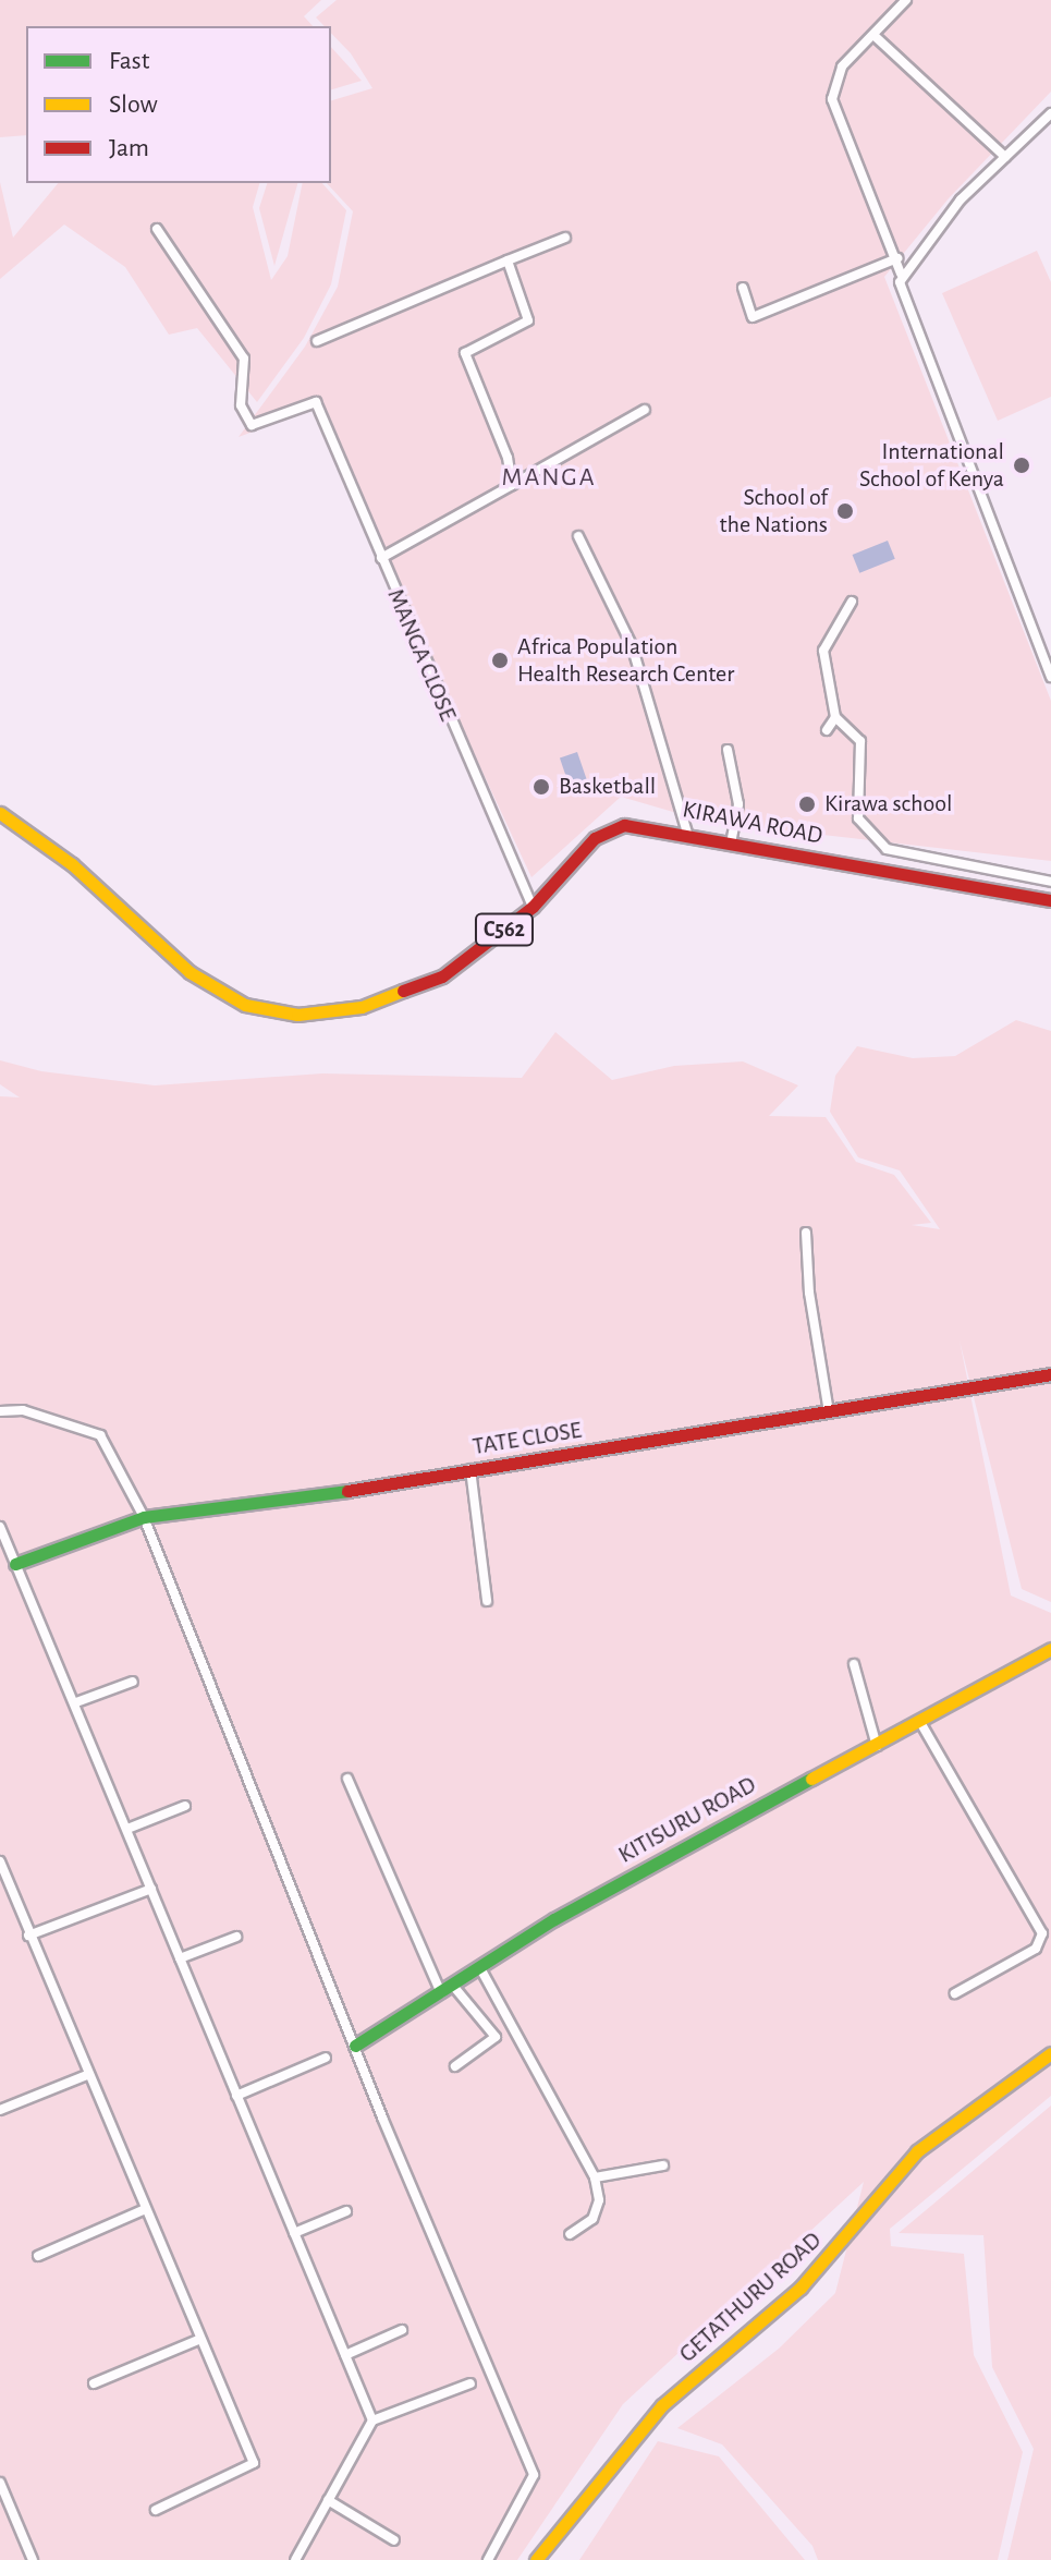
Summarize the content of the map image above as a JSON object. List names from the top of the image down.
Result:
{
  "streets": {
    "main road": [
      "KIRAWA ROAD",
      "C562",
      "TATE CLOSE",
      "KITISURU ROAD",
      "GETATHURU ROAD"
    ],
    "street": ["MANGA CLOSE"]
  },
  "crossings": [
    ["MANGA CLOSE", "KIRAWA ROAD"]
  ],
  "districts": ["MANGA"],
  "places": [
    "International School of Kenya",
    "School of the Nations",
    "Africa Population Health Research Center",
    "Basketball",
    "Kirawa school"
  ],
  "legend": ["Fast", "Slow", "Jam"]
}
